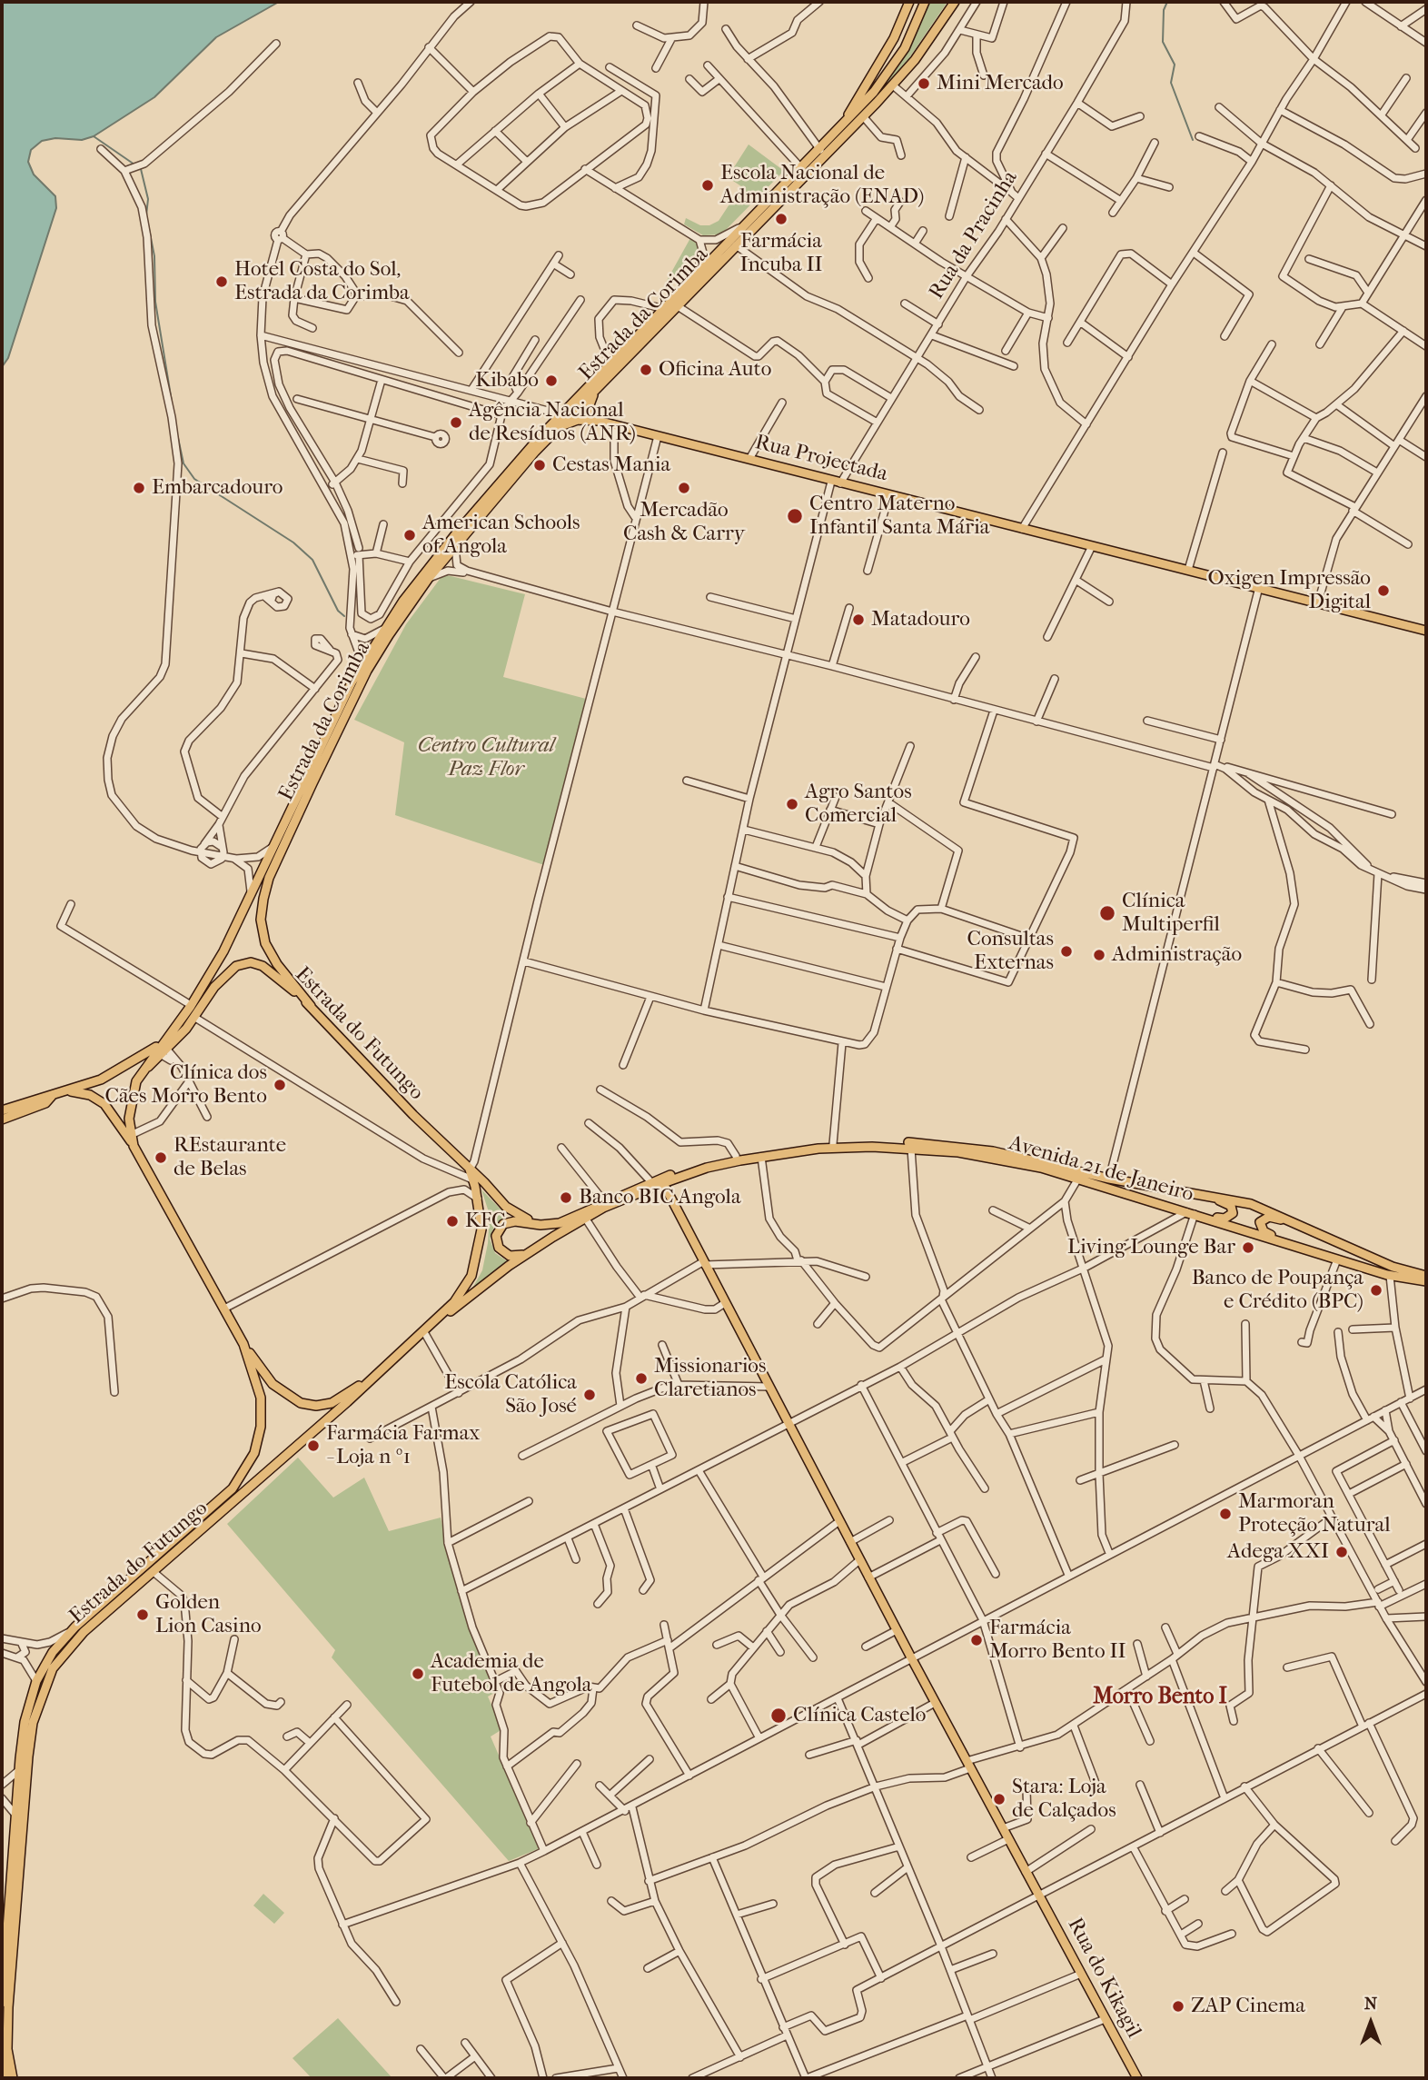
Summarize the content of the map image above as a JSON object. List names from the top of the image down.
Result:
{
  "streets": {
    "main road": [
      "Estrada da Corimba",
      "Rua Projectada",
      "Estrada do Futungo",
      "Avenida 21 de Janeiro",
      "Rua do Kikagil"
    ],
    "street": ["Rua da Pracinha"]
  },
  "crossings": [
    ["Rua da Pracinha", "Rua Projectada"],
    ["Estrada da Corimba", "Rua Projectada"],
    ["Estrada da Corimba", "Estrada do Futungo"],
    ["Estrada do Futungo", "Avenida 21 de Janeiro"],
    ["Avenida 21 de Janeiro", "Rua do Kikagil"]
  ],
  "districts": ["Morro Bento I"],
  "parks": ["Centro Cultural Paz Flor"],
  "places": [
    "Mini Mercado",
    "Escola Nacional de Administração (ENAD)",
    "Farmácia Incuba II",
    "Hotel Costa do Sol, Estrada da Corimba",
    "Oficina Auto",
    "Kibabo",
    "Agência Nacional de Resíduos (ANR)",
    "Cestas Mania",
    "Embarcadouro",
    "Mercadão Cash & Carry",
    "Centro Materno Infantil Santa Mária",
    "American Schools of Angola",
    "Oxigen Impressão Digital",
    "Matadouro",
    "Agro Santos Comercial",
    "Clínica Multiperfil",
    "Consultas Externas",
    "Administração",
    "Clínica dos Cães Morro Bento",
    "REstaurante de Belas",
    "Banco BIC Angola",
    "KFC",
    "Living Lounge Bar",
    "Banco de Poupança e Crédito (BPC)",
    "Missionarios Claretianos",
    "Escola Católica São José",
    "Farmácia Farmax - Loja n º1",
    "Marmoran Proteção Natural",
    "Adega XXI",
    "Golden Lion Casino",
    "Farmácia Morro Bento II",
    "Academia de Futebol de Angola",
    "Clínica Castelo",
    "Stara: Loja de Calçados",
    "ZAP Cinema"
  ],
  "north": "top"
}
